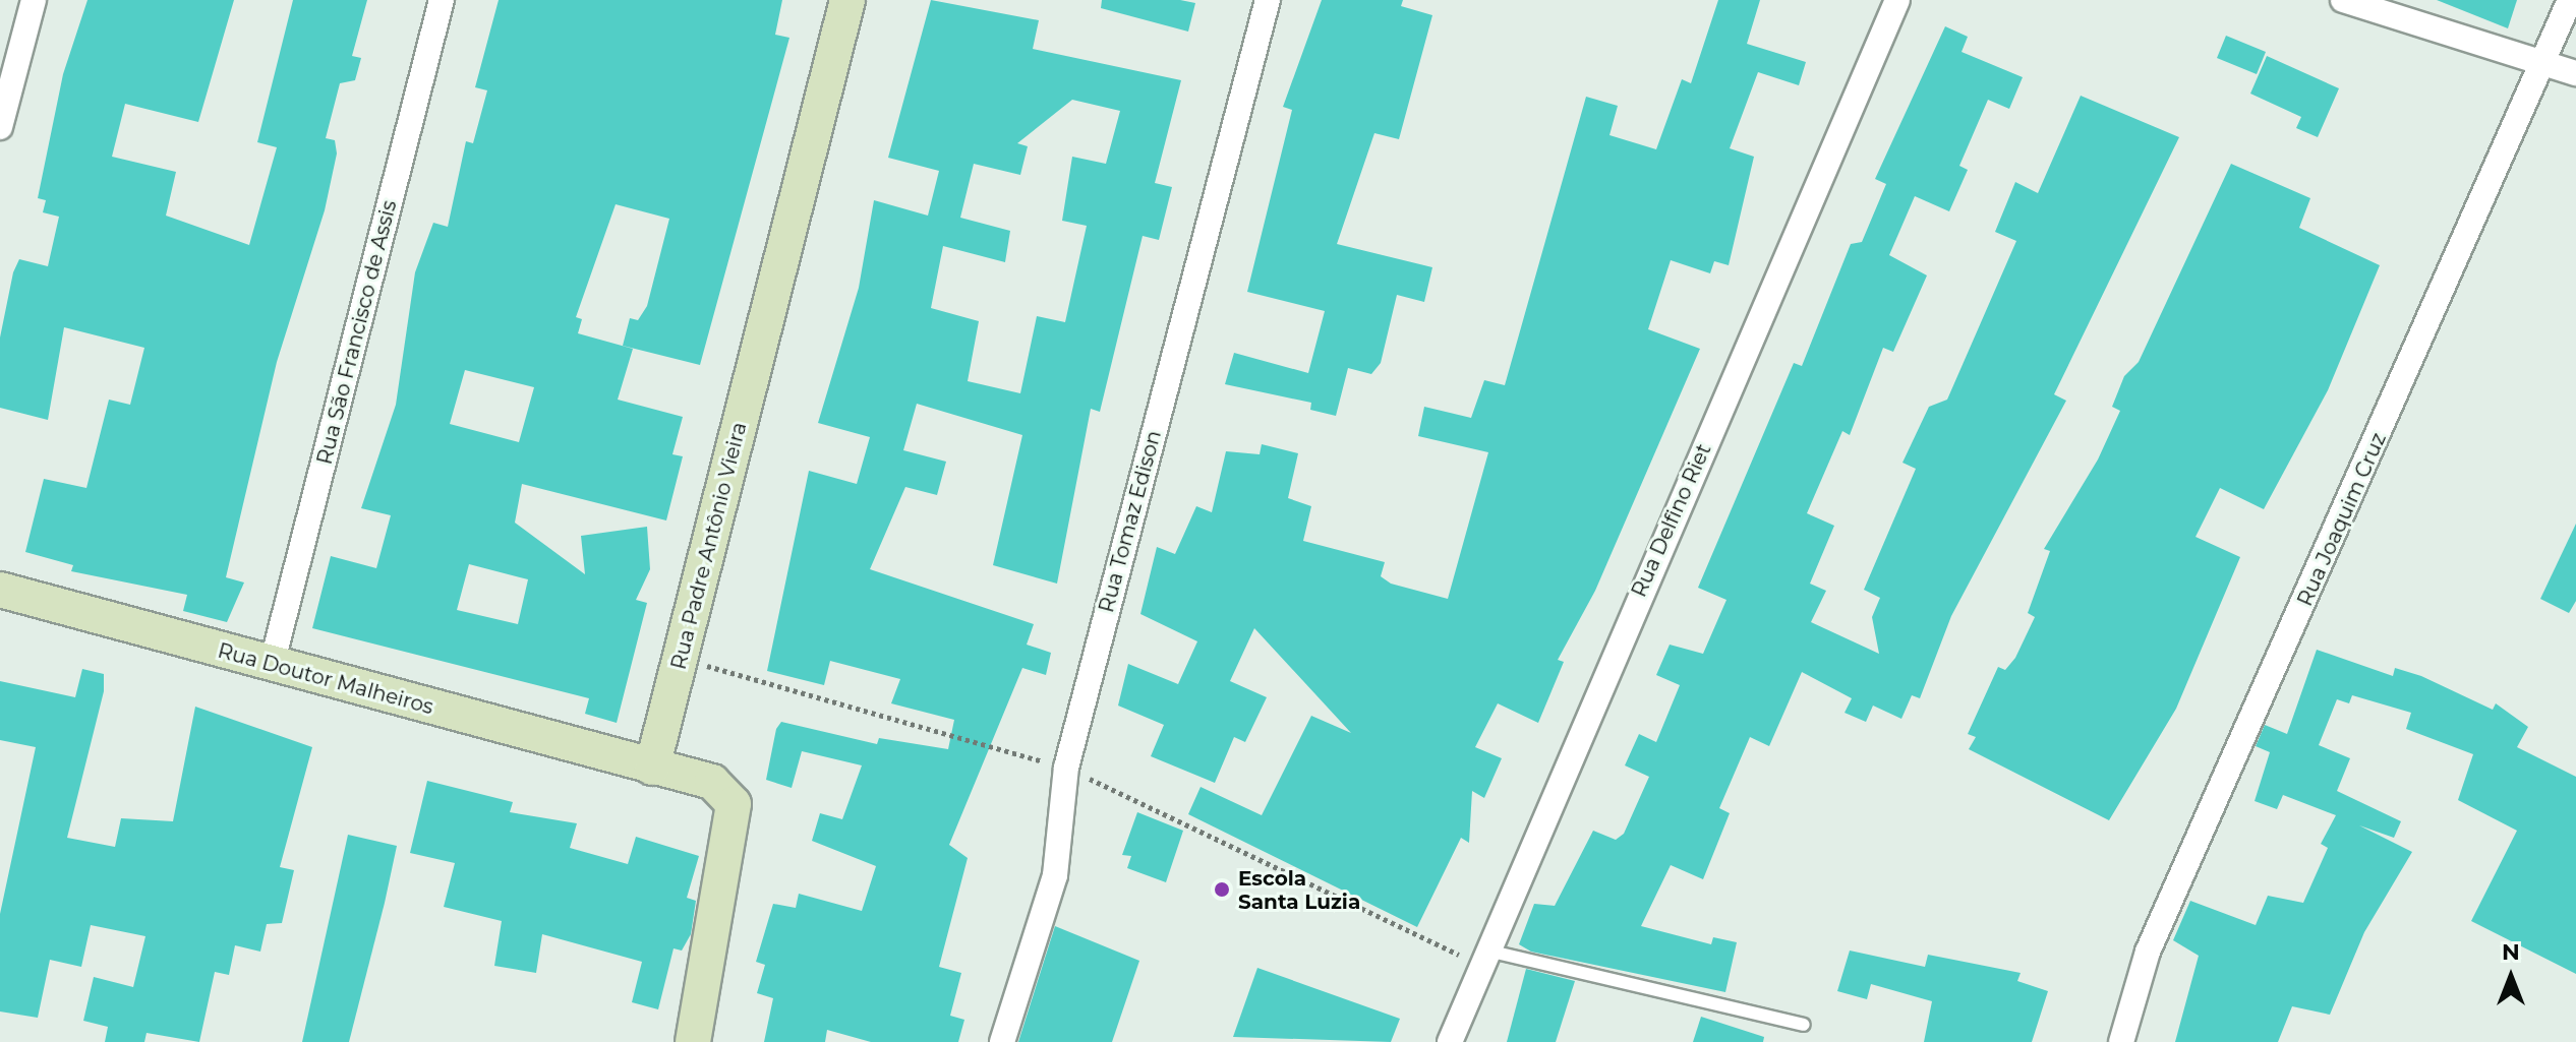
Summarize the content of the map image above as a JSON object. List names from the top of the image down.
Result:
{
  "streets": {
    "street": [
      "Rua São Francisco de Assis",
      "Rua Joaquim Cruz",
      "Rua Delfino Riet",
      "Rua Tomaz Edison",
      "Rua Padre Antônio Vieira",
      "Rua Doutor Malheiros"
    ]
  },
  "crossings": [
    ["Rua São Francisco de Assis", "Rua Doutor Malheiros"],
    ["Rua Padre Antônio Vieira", "Rua Doutor Malheiros"]
  ],
  "places": ["Escola Santa Luzia"],
  "north": "top"
}
